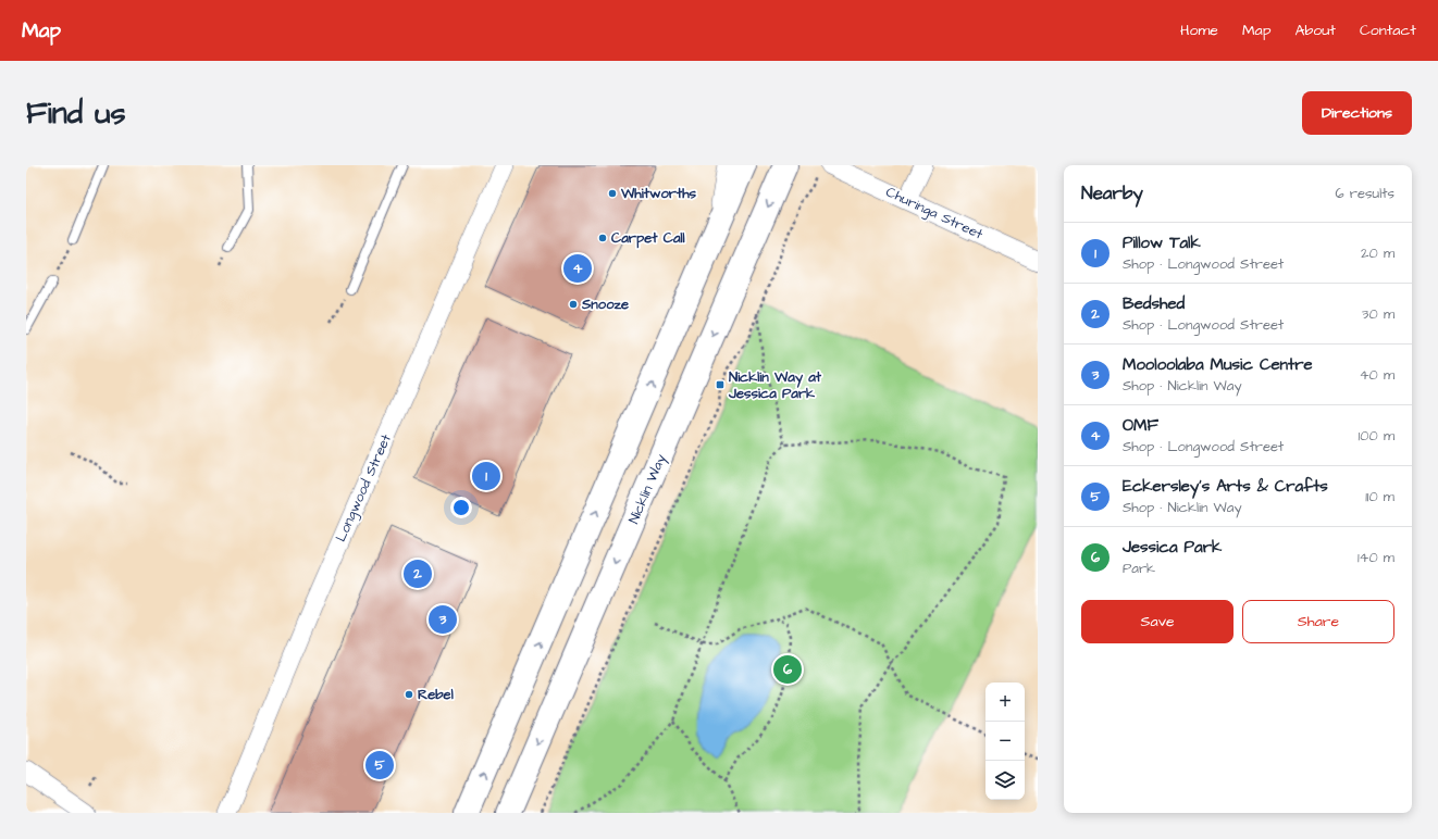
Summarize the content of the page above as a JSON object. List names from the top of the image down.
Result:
{
  "streets": {
    "highway": ["Nicklin Way"],
    "street": ["Churinga Street", "Longwood Street"]
  },
  "places": {
    "other": [
      "Whitworths",
      "Carpet Call",
      "Snooze",
      "Rebel"
    ],
    "transit": ["Nicklin Way at Jessica Park"]
  },
  "page": {
    "header": "Map",
    "nav": [
      "Home",
      "Map",
      "About",
      "Contact"
    ],
    "buttons": [
      "Directions",
      ["Save", "Share"]
    ],
    "title": "Find us",
    "heading": ["Nearby", "6 results"],
    "list": [
      {
        "mark": "1",
        "name": "Pillow Talk",
        "note": "Shop · Longwood Street",
        "value": "20 m"
      },
      {
        "mark": "2",
        "name": "Bedshed",
        "note": "Shop · Longwood Street",
        "value": "30 m"
      },
      {
        "mark": "3",
        "name": "Mooloolaba Music Centre",
        "note": "Shop · Nicklin Way",
        "value": "40 m"
      },
      {
        "mark": "4",
        "name": "OMF",
        "note": "Shop · Longwood Street",
        "value": "100 m"
      },
      {
        "mark": "5",
        "name": "Eckersley's Arts & Crafts",
        "note": "Shop · Nicklin Way",
        "value": "110 m"
      },
      {
        "mark": "6",
        "name": "Jessica Park",
        "note": "Park",
        "value": "140 m"
      }
    ],
    "pins": [
      "4",
      "1",
      "2",
      "3",
      "6",
      "5"
    ],
    "map_buttons": ["+", "−"]
  }
}
